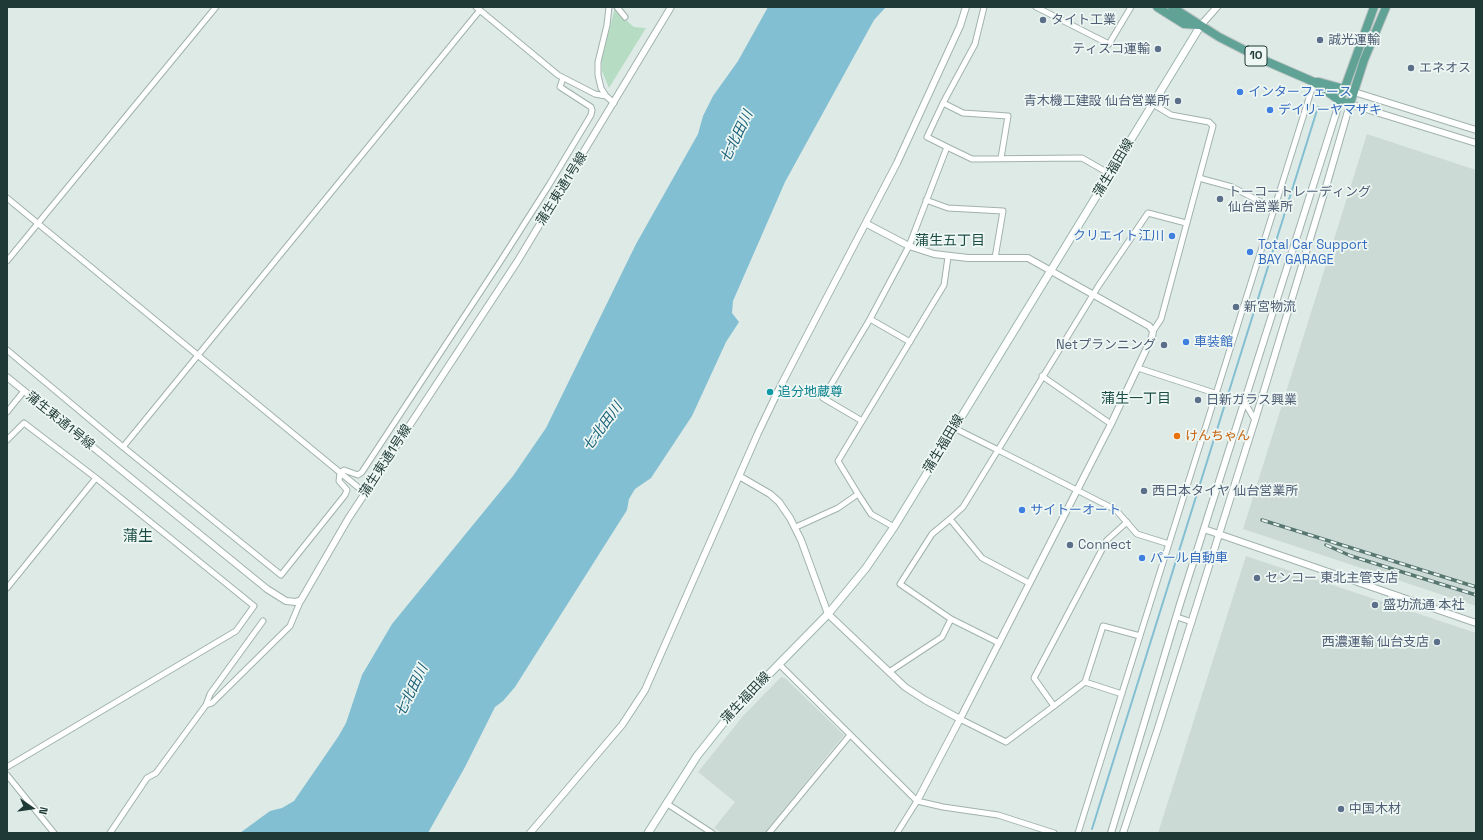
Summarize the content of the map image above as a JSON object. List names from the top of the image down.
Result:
{
  "streets": {
    "main road": ["10", "蒲生福田線"],
    "street": ["蒲生東通1号線"]
  },
  "crossings": [
    ["10", "蒲生福田線"]
  ],
  "districts": ["蒲生五丁目", "蒲生一丁目", "蒲生"],
  "water": ["七北田川"],
  "places": [
    "タイト工業",
    "誠光運輸",
    "ティスコ運輸",
    "エネオス",
    "インターフェース",
    "青木機工建設 仙台営業所",
    "デイリーヤマザキ",
    "トーコートレーディング 仙台営業所",
    "クリエイト江川",
    "Total Car Support BAY GARAGE",
    "新宮物流",
    "車装館",
    "Netプランニング",
    "追分地蔵尊",
    "日新ガラス興業",
    "けんちゃん",
    "西日本タイヤ 仙台営業所",
    "サイトーオート",
    "Connect",
    "パール自動車",
    "センコー 東北主管支店",
    "盛功流通 本社",
    "西濃運輸 仙台支店",
    "中国木材"
  ],
  "north": "right"
}
